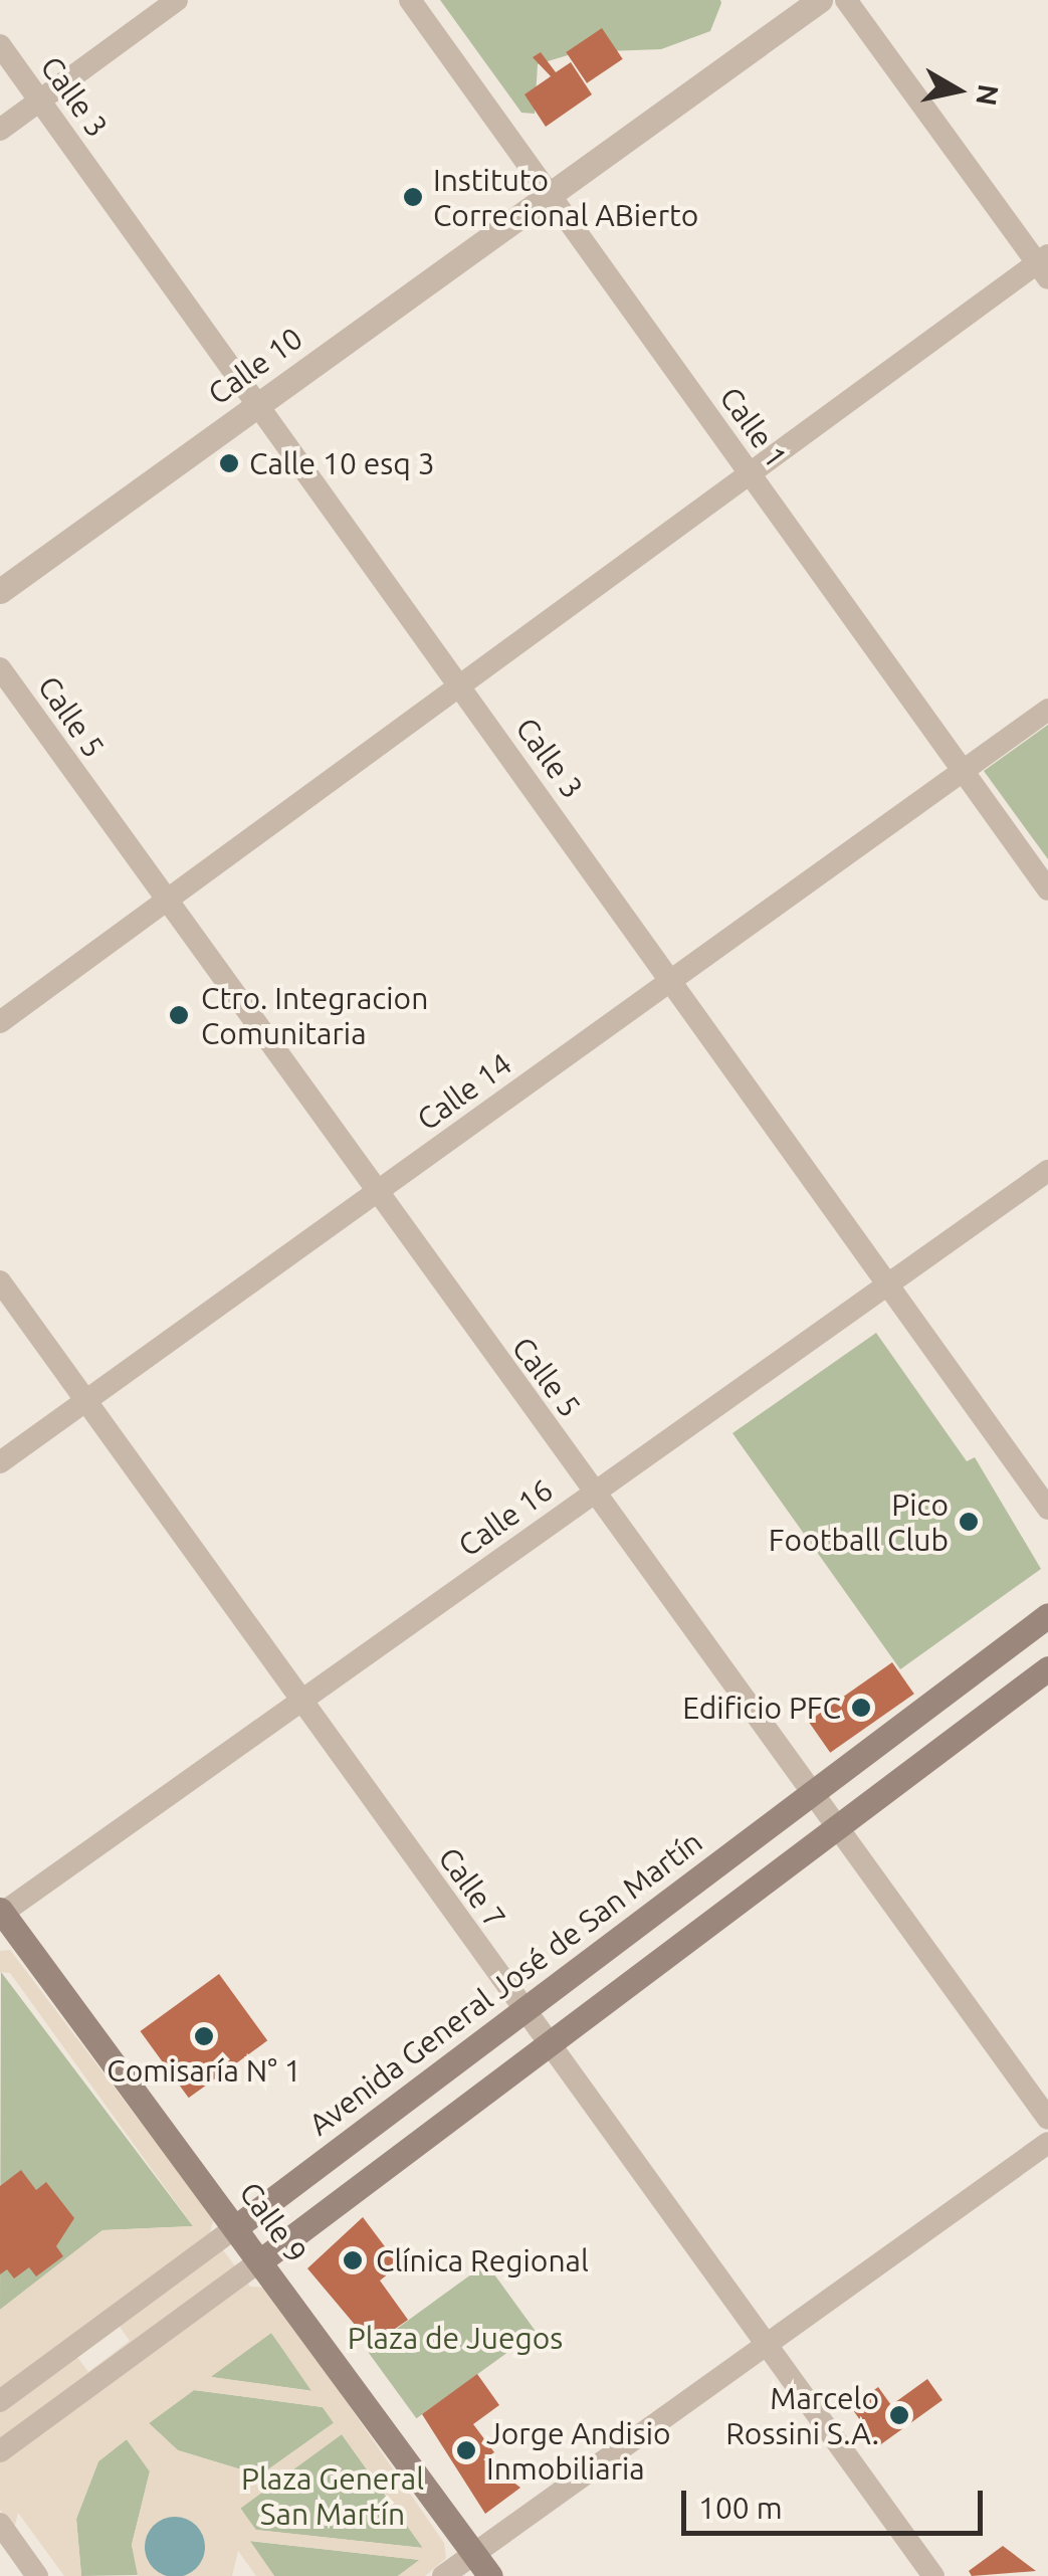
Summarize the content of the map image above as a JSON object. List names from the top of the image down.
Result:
{
  "streets": {
    "main road": ["Avenida General José de San Martín", "Calle 9"],
    "street": [
      "Calle 3",
      "Calle 10",
      "Calle 1",
      "Calle 5",
      "Calle 14",
      "Calle 16",
      "Calle 7"
    ]
  },
  "crossings": [
    ["Calle 3", "Calle 10"],
    ["Calle 3", "Calle 14"],
    ["Calle 3", "Calle 16"],
    ["Calle 10", "Calle 1"],
    ["Calle 1", "Calle 14"],
    ["Calle 5", "Calle 14"],
    ["Calle 5", "Calle 16"],
    ["Calle 5", "Avenida General José de San Martín"],
    ["Calle 14", "Calle 7"],
    ["Calle 16", "Calle 7"],
    ["Calle 16", "Calle 9"],
    ["Calle 7", "Avenida General José de San Martín"],
    ["Avenida General José de San Martín", "Calle 9"]
  ],
  "parks": ["Plaza de Juegos", "Plaza General San Martín"],
  "places": [
    "Instituto Correcional ABierto",
    "Calle 10 esq 3",
    "Ctro. Integracion Comunitaria",
    "Pico Football Club",
    "Edificio PFC",
    "Comisaría N° 1",
    "Clínica Regional",
    "Marcelo Rossini S.A.",
    "Jorge Andisio Inmobiliaria"
  ],
  "scale_bar": "100 m",
  "north": "right"
}
